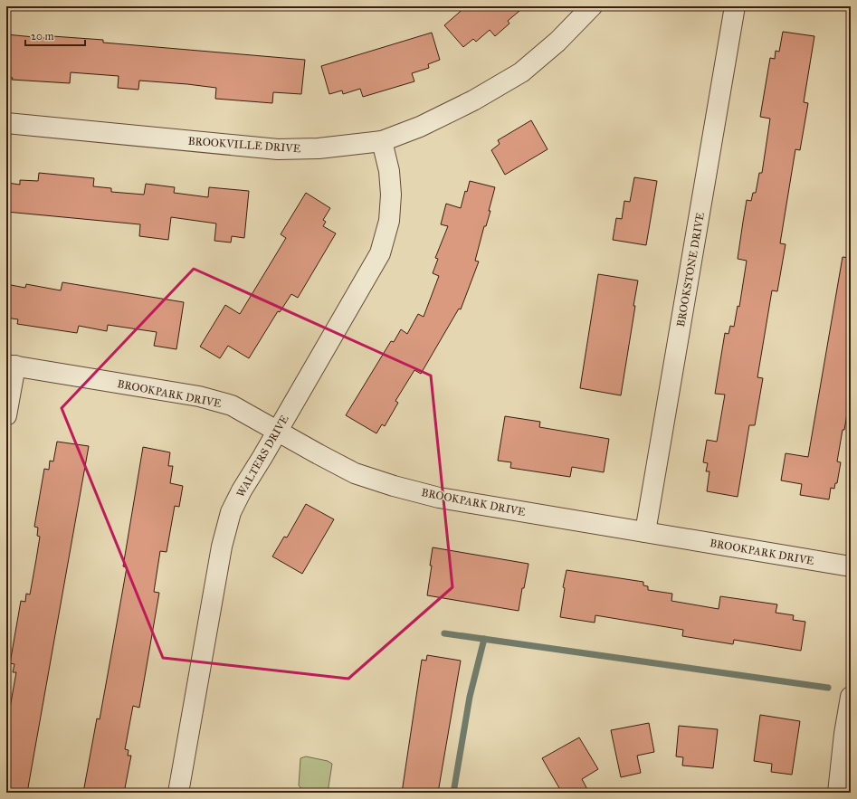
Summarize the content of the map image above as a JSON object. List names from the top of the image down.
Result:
{
  "streets": {
    "street": [
      "BROOKVILLE DRIVE",
      "BROOKSTONE DRIVE",
      "BROOKPARK DRIVE",
      "WALTERS DRIVE"
    ]
  },
  "crossings": [
    ["BROOKVILLE DRIVE", "WALTERS DRIVE"],
    ["BROOKSTONE DRIVE", "BROOKPARK DRIVE"],
    ["BROOKPARK DRIVE", "WALTERS DRIVE"]
  ],
  "scale_bar": "20 m"
}
